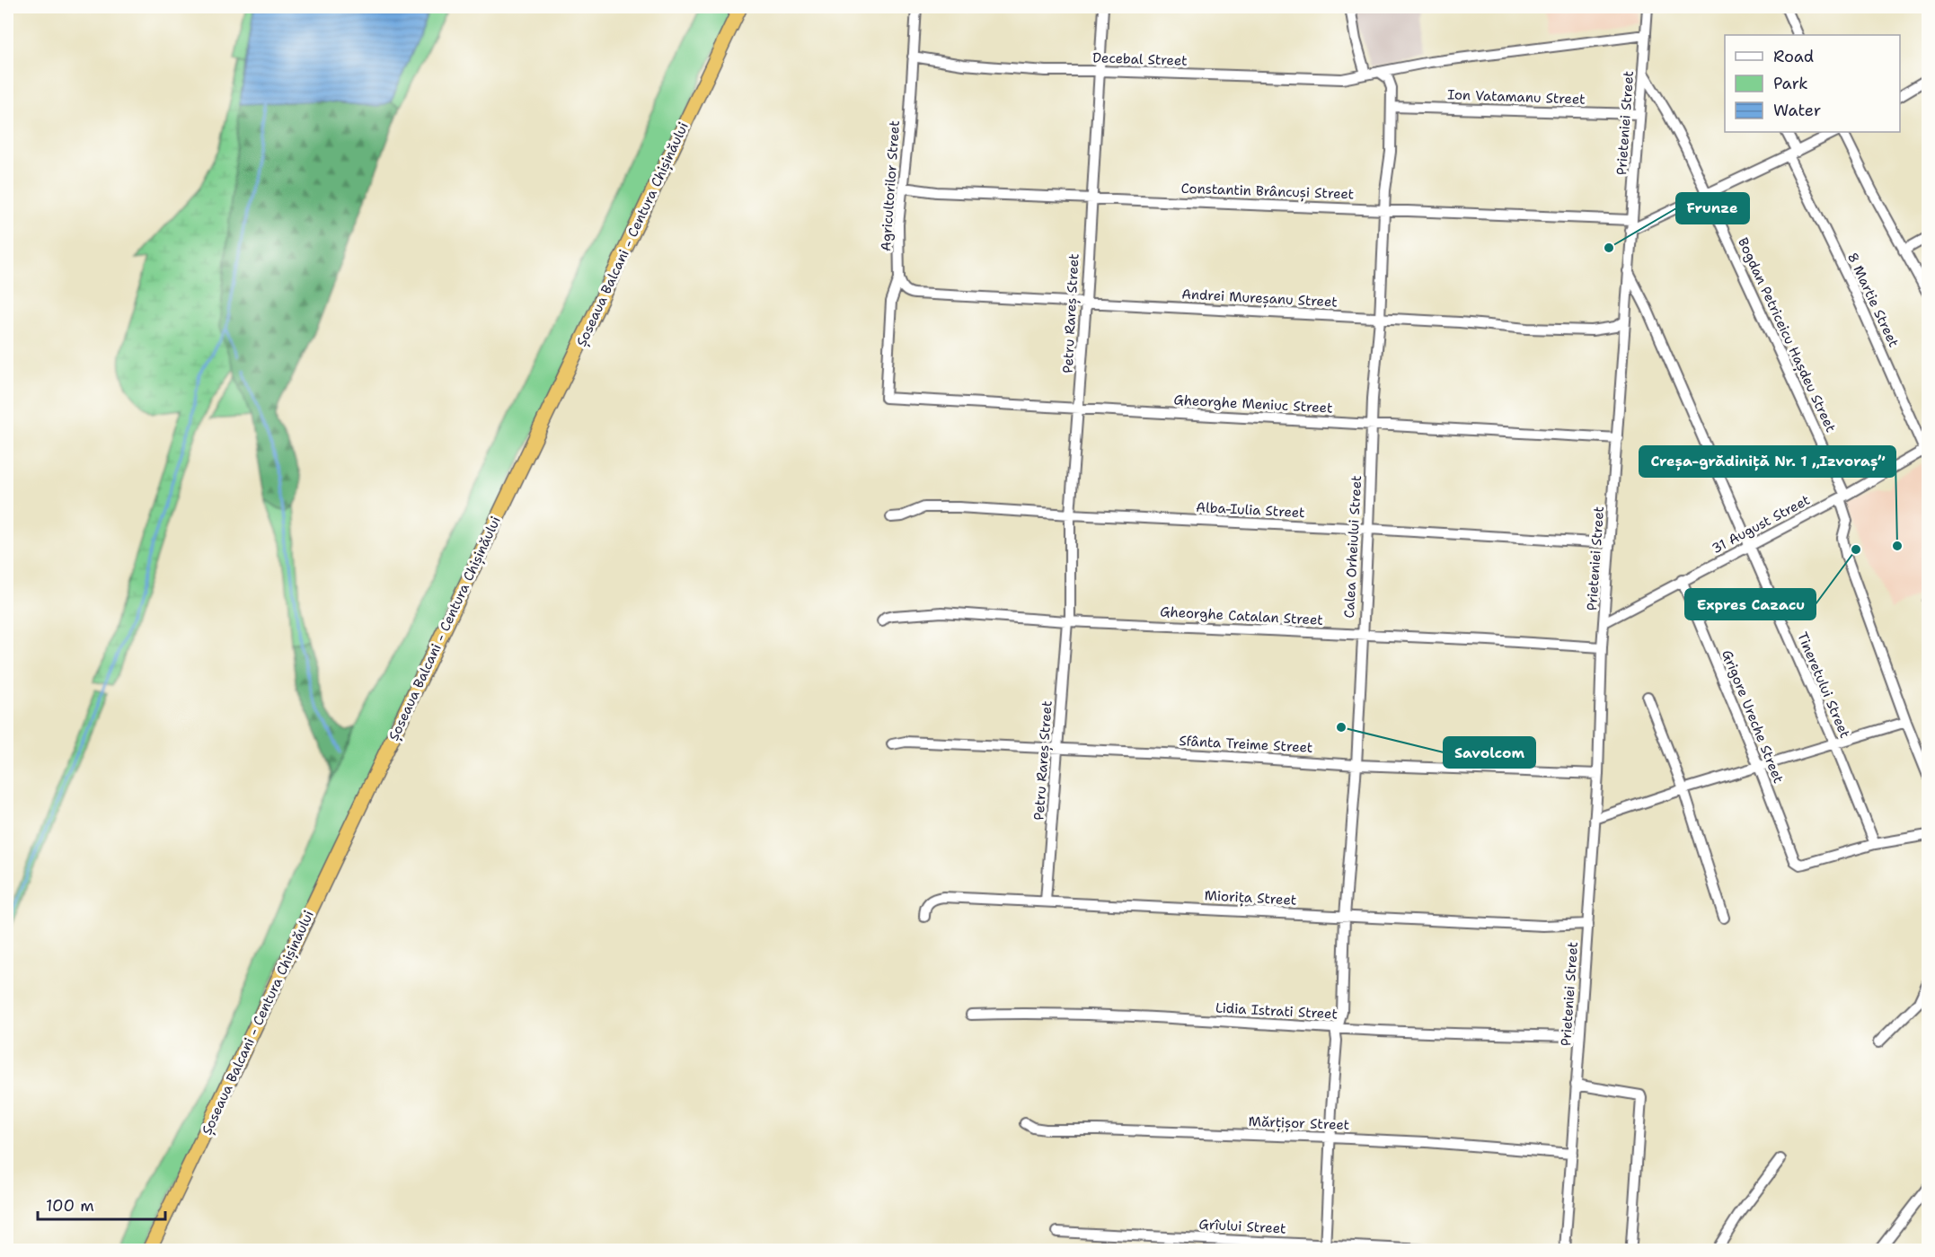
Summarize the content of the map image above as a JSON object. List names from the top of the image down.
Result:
{
  "streets": {
    "highway": ["Șoseaua Balcani - Centura Chișinăului"],
    "street": [
      "Decebal Street",
      "Ion Vatamanu Street",
      "Prieteniei Street",
      "Agricultorilor Street",
      "Constantin Brâncuși Street",
      "Andrei Mureșanu Street",
      "8 Martie Street",
      "Petru Rareș Street",
      "Bogdan Petriceicu Hașdeu Street",
      "Gheorghe Meniuc Street",
      "Alba-Iulia Street",
      "31 August Street",
      "Calea Orheiului Street",
      "Gheorghe Catalan Street",
      "Tineretului Street",
      "Grigore Ureche Street",
      "Sfânta Treime Street",
      "Miorița Street",
      "Lidia Istrati Street",
      "Mărțișor Street",
      "Grîului Street"
    ]
  },
  "crossings": [
    ["Decebal Street", "Agricultorilor Street"],
    ["Decebal Street", "Petru Rareș Street"],
    ["Ion Vatamanu Street", "Prieteniei Street"],
    ["Ion Vatamanu Street", "Calea Orheiului Street"],
    ["Prieteniei Street", "Constantin Brâncuși Street"],
    ["Prieteniei Street", "Andrei Mureșanu Street"],
    ["Prieteniei Street", "Bogdan Petriceicu Hașdeu Street"],
    ["Prieteniei Street", "Gheorghe Meniuc Street"],
    ["Prieteniei Street", "Alba-Iulia Street"],
    ["Prieteniei Street", "31 August Street"],
    ["Prieteniei Street", "Gheorghe Catalan Street"],
    ["Prieteniei Street", "Tineretului Street"],
    ["Prieteniei Street", "Sfânta Treime Street"],
    ["Prieteniei Street", "Miorița Street"],
    ["Prieteniei Street", "Lidia Istrati Street"],
    ["Prieteniei Street", "Mărțișor Street"],
    ["Agricultorilor Street", "Constantin Brâncuși Street"],
    ["Agricultorilor Street", "Andrei Mureșanu Street"],
    ["Agricultorilor Street", "Gheorghe Meniuc Street"],
    ["Constantin Brâncuși Street", "Petru Rareș Street"],
    ["Constantin Brâncuși Street", "Calea Orheiului Street"],
    ["Andrei Mureșanu Street", "Petru Rareș Street"],
    ["Andrei Mureșanu Street", "Calea Orheiului Street"],
    ["8 Martie Street", "31 August Street"],
    ["Petru Rareș Street", "Gheorghe Meniuc Street"],
    ["Petru Rareș Street", "Alba-Iulia Street"],
    ["Petru Rareș Street", "Gheorghe Catalan Street"],
    ["Petru Rareș Street", "Sfânta Treime Street"],
    ["Petru Rareș Street", "Miorița Street"],
    ["Bogdan Petriceicu Hașdeu Street", "31 August Street"],
    ["Gheorghe Meniuc Street", "Calea Orheiului Street"],
    ["Alba-Iulia Street", "Calea Orheiului Street"],
    ["31 August Street", "Tineretului Street"],
    ["31 August Street", "Grigore Ureche Street"],
    ["Calea Orheiului Street", "Gheorghe Catalan Street"],
    ["Calea Orheiului Street", "Sfânta Treime Street"],
    ["Calea Orheiului Street", "Miorița Street"],
    ["Calea Orheiului Street", "Lidia Istrati Street"],
    ["Calea Orheiului Street", "Mărțișor Street"],
    ["Calea Orheiului Street", "Grîului Street"],
    ["Tineretului Street", "Grigore Ureche Street"]
  ],
  "places": [
    "Frunze",
    "Creșa-grădiniță Nr. 1 „Izvoraș”",
    "Expres Cazacu",
    "Savolcom"
  ],
  "legend": ["Road", "Park", "Water"],
  "scale_bar": "100 m"
}
